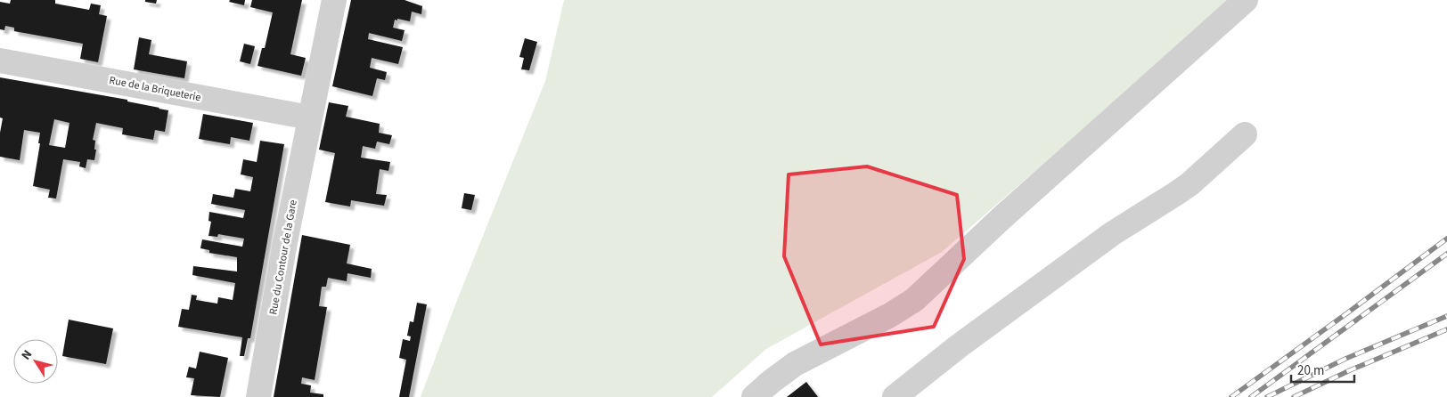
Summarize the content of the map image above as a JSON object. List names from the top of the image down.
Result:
{
  "streets": {
    "street": ["Rue de la Briqueterie", "Rue du Contour de la Gare"]
  },
  "crossings": [
    ["Rue de la Briqueterie", "Rue du Contour de la Gare"]
  ],
  "scale_bar": "20 m",
  "north": "top left"
}
